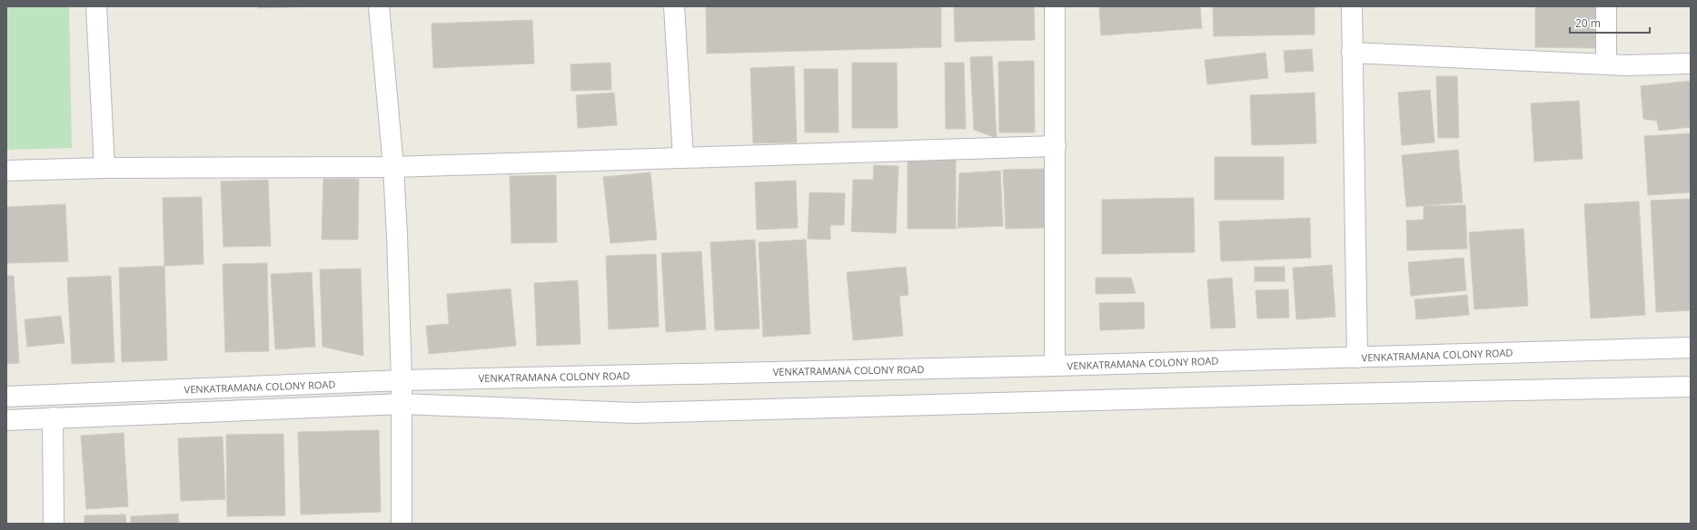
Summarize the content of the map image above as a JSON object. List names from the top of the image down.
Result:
{
  "streets": {
    "main road": ["VENKATRAMANA COLONY ROAD"]
  },
  "scale_bar": "20 m"
}
